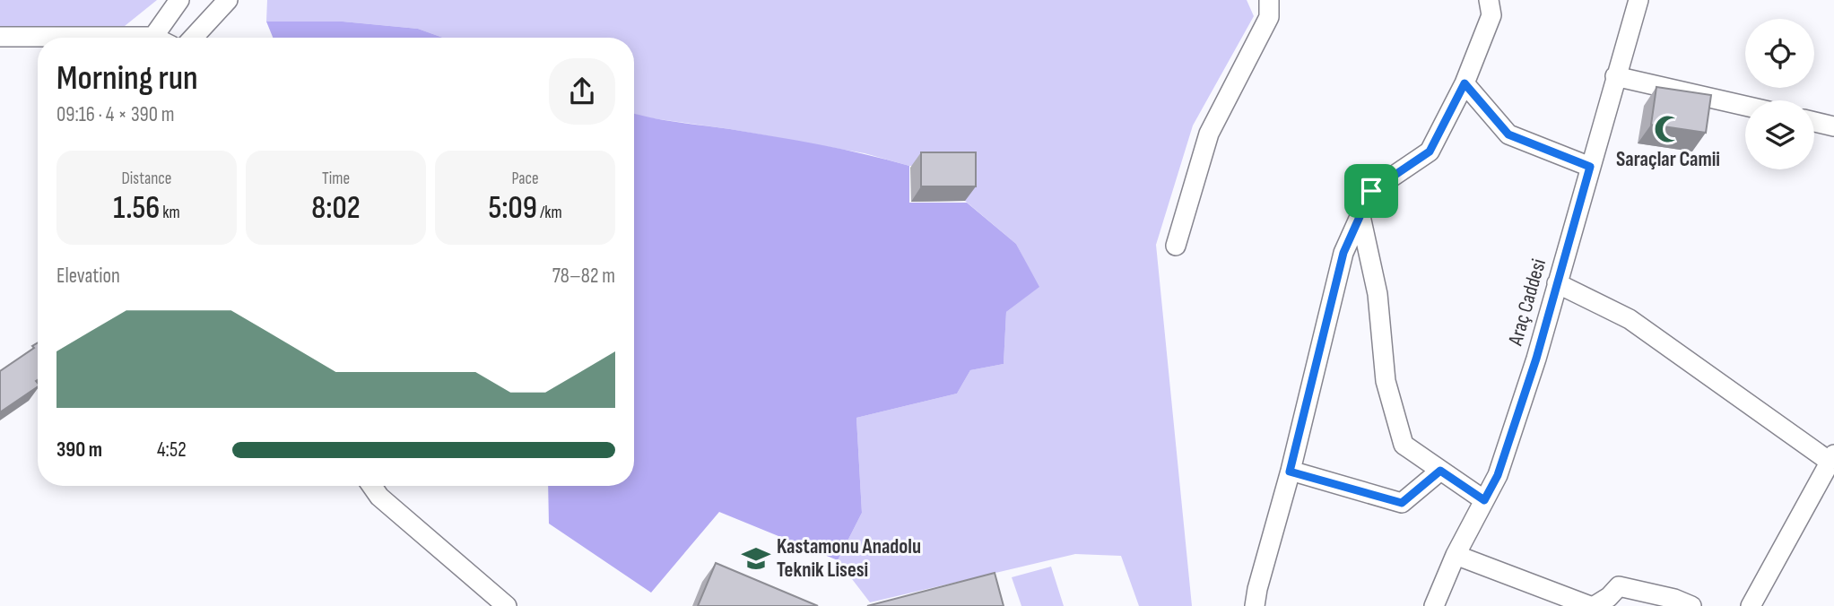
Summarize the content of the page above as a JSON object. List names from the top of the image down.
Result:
{
  "streets": {
    "street": ["Araç Caddesi"]
  },
  "places": {
    "mosque": ["Saraçlar Camii"],
    "school or university": ["Kastamonu Anadolu Teknik Lisesi"]
  },
  "page": {
    "heading": ["Morning run", "09:16 · 4 × 390 m"],
    "stats": [
      ["Distance", "1.56 km"],
      ["Time", "8:02"],
      ["Pace", "5:09 /km"]
    ],
    "chart": ["Elevation", "78–82 m"],
    "list": [
      {
        "name": "390 m",
        "note": "4:52"
      }
    ]
  }
}
